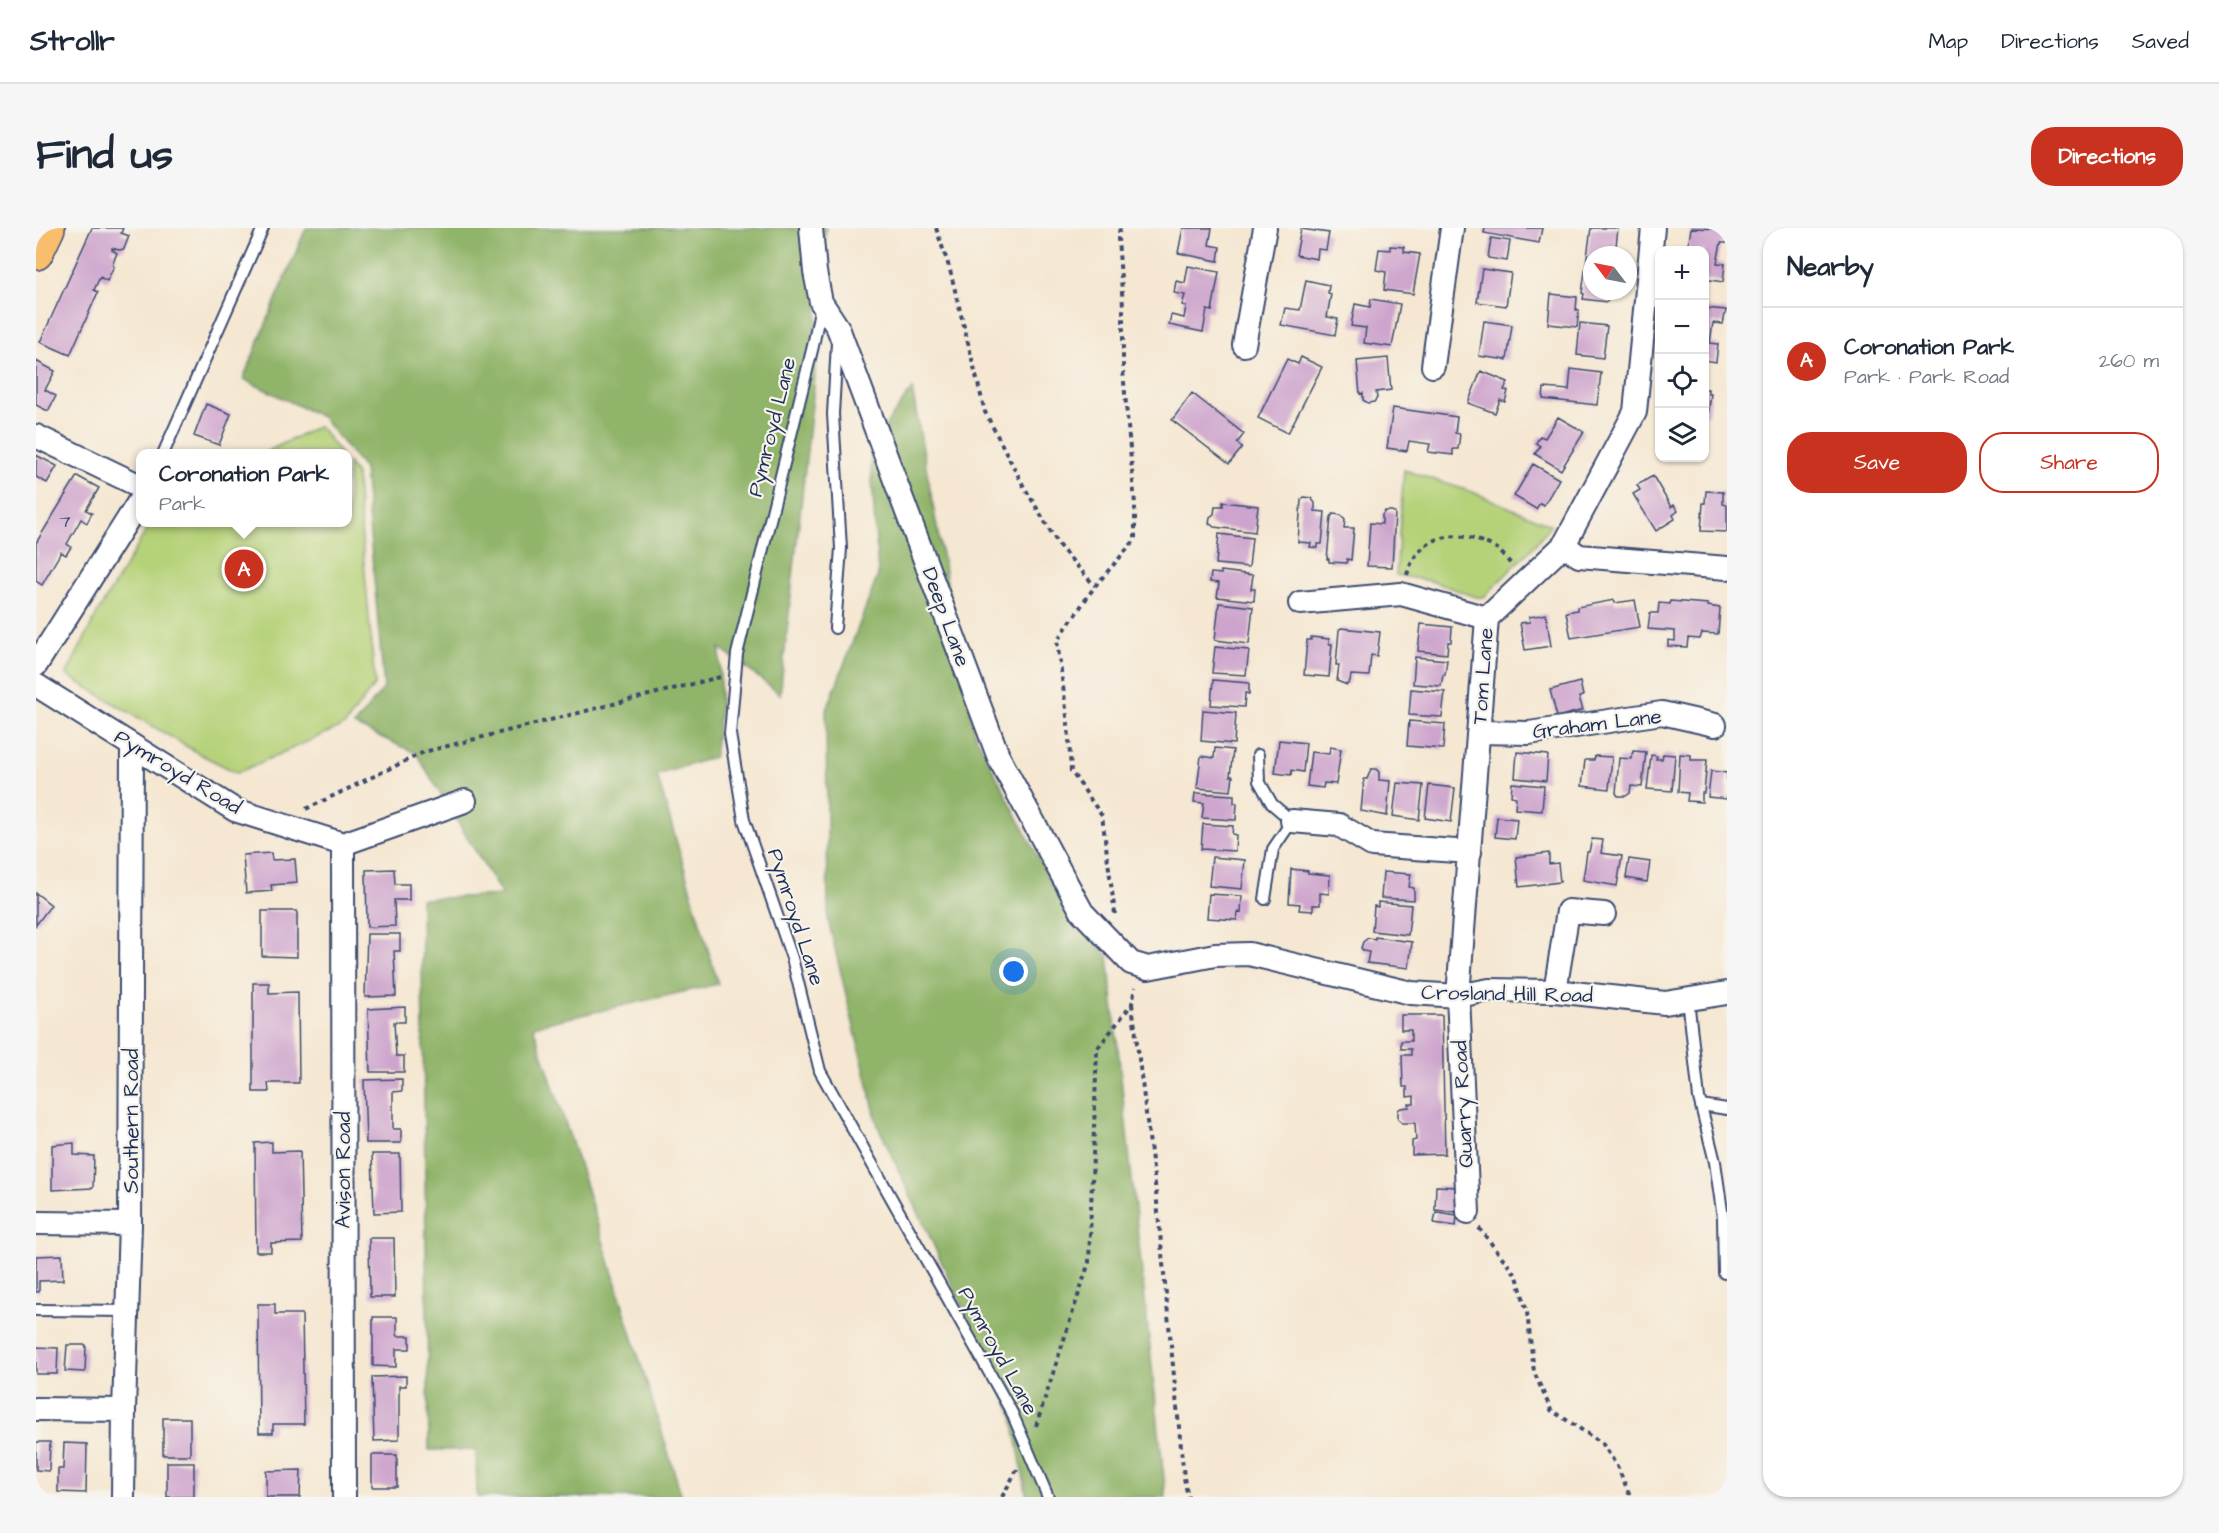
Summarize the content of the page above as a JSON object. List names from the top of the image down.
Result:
{
  "streets": {
    "street": [
      "Deep Lane",
      "Tom Lane",
      "Graham Lane",
      "Pymroyd Road",
      "Crosland Hill Road",
      "Quarry Road",
      "Southern Road",
      "Avison Road"
    ],
    "lane": ["Pymroyd Lane"]
  },
  "crossings": [
    ["Pymroyd Lane", "Deep Lane"],
    ["Deep Lane", "Crosland Hill Road"],
    ["Tom Lane", "Graham Lane"],
    ["Tom Lane", "Crosland Hill Road"],
    ["Tom Lane", "Quarry Road"],
    ["Pymroyd Road", "Southern Road"],
    ["Pymroyd Road", "Avison Road"],
    ["Crosland Hill Road", "Quarry Road"]
  ],
  "house_numbers": ["7"],
  "north": "top left",
  "page": {
    "header": "Strollr",
    "nav": ["Map", "Directions", "Saved"],
    "title": "Find us",
    "buttons": [
      "Directions",
      ["Save", "Share"]
    ],
    "heading": "Nearby",
    "map_buttons": ["+", "−"],
    "list": [
      {
        "mark": "A",
        "name": "Coronation Park",
        "note": "Park · Park Road",
        "value": "260 m"
      }
    ],
    "popup": ["Coronation Park", "Park"],
    "pins": "A"
  }
}
